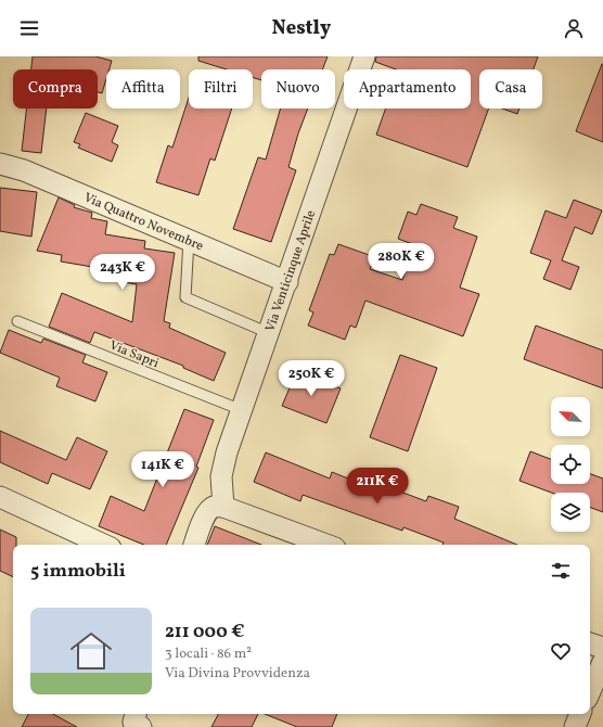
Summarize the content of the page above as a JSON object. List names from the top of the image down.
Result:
{
  "streets": {
    "street": ["Via Quattro Novembre", "Via Venticinque Aprile"],
    "lane": ["Via Sapri"]
  },
  "crossings": [
    ["Via Quattro Novembre", "Via Venticinque Aprile"],
    ["Via Venticinque Aprile", "Via Sapri"]
  ],
  "north": "top left",
  "page": {
    "header": "Nestly",
    "chip": [
      "Compra",
      "Affitta",
      "Filtri",
      "Nuovo",
      "Appartamento",
      "Casa"
    ],
    "price": [
      "280K €",
      "243K €",
      "250K €",
      "141K €",
      "211K €"
    ],
    "heading": "5 immobili",
    "list": [
      {
        "name": "211 000 €",
        "note": "3 locali · 86 m² · Via Divina Provvidenza"
      }
    ]
  }
}
